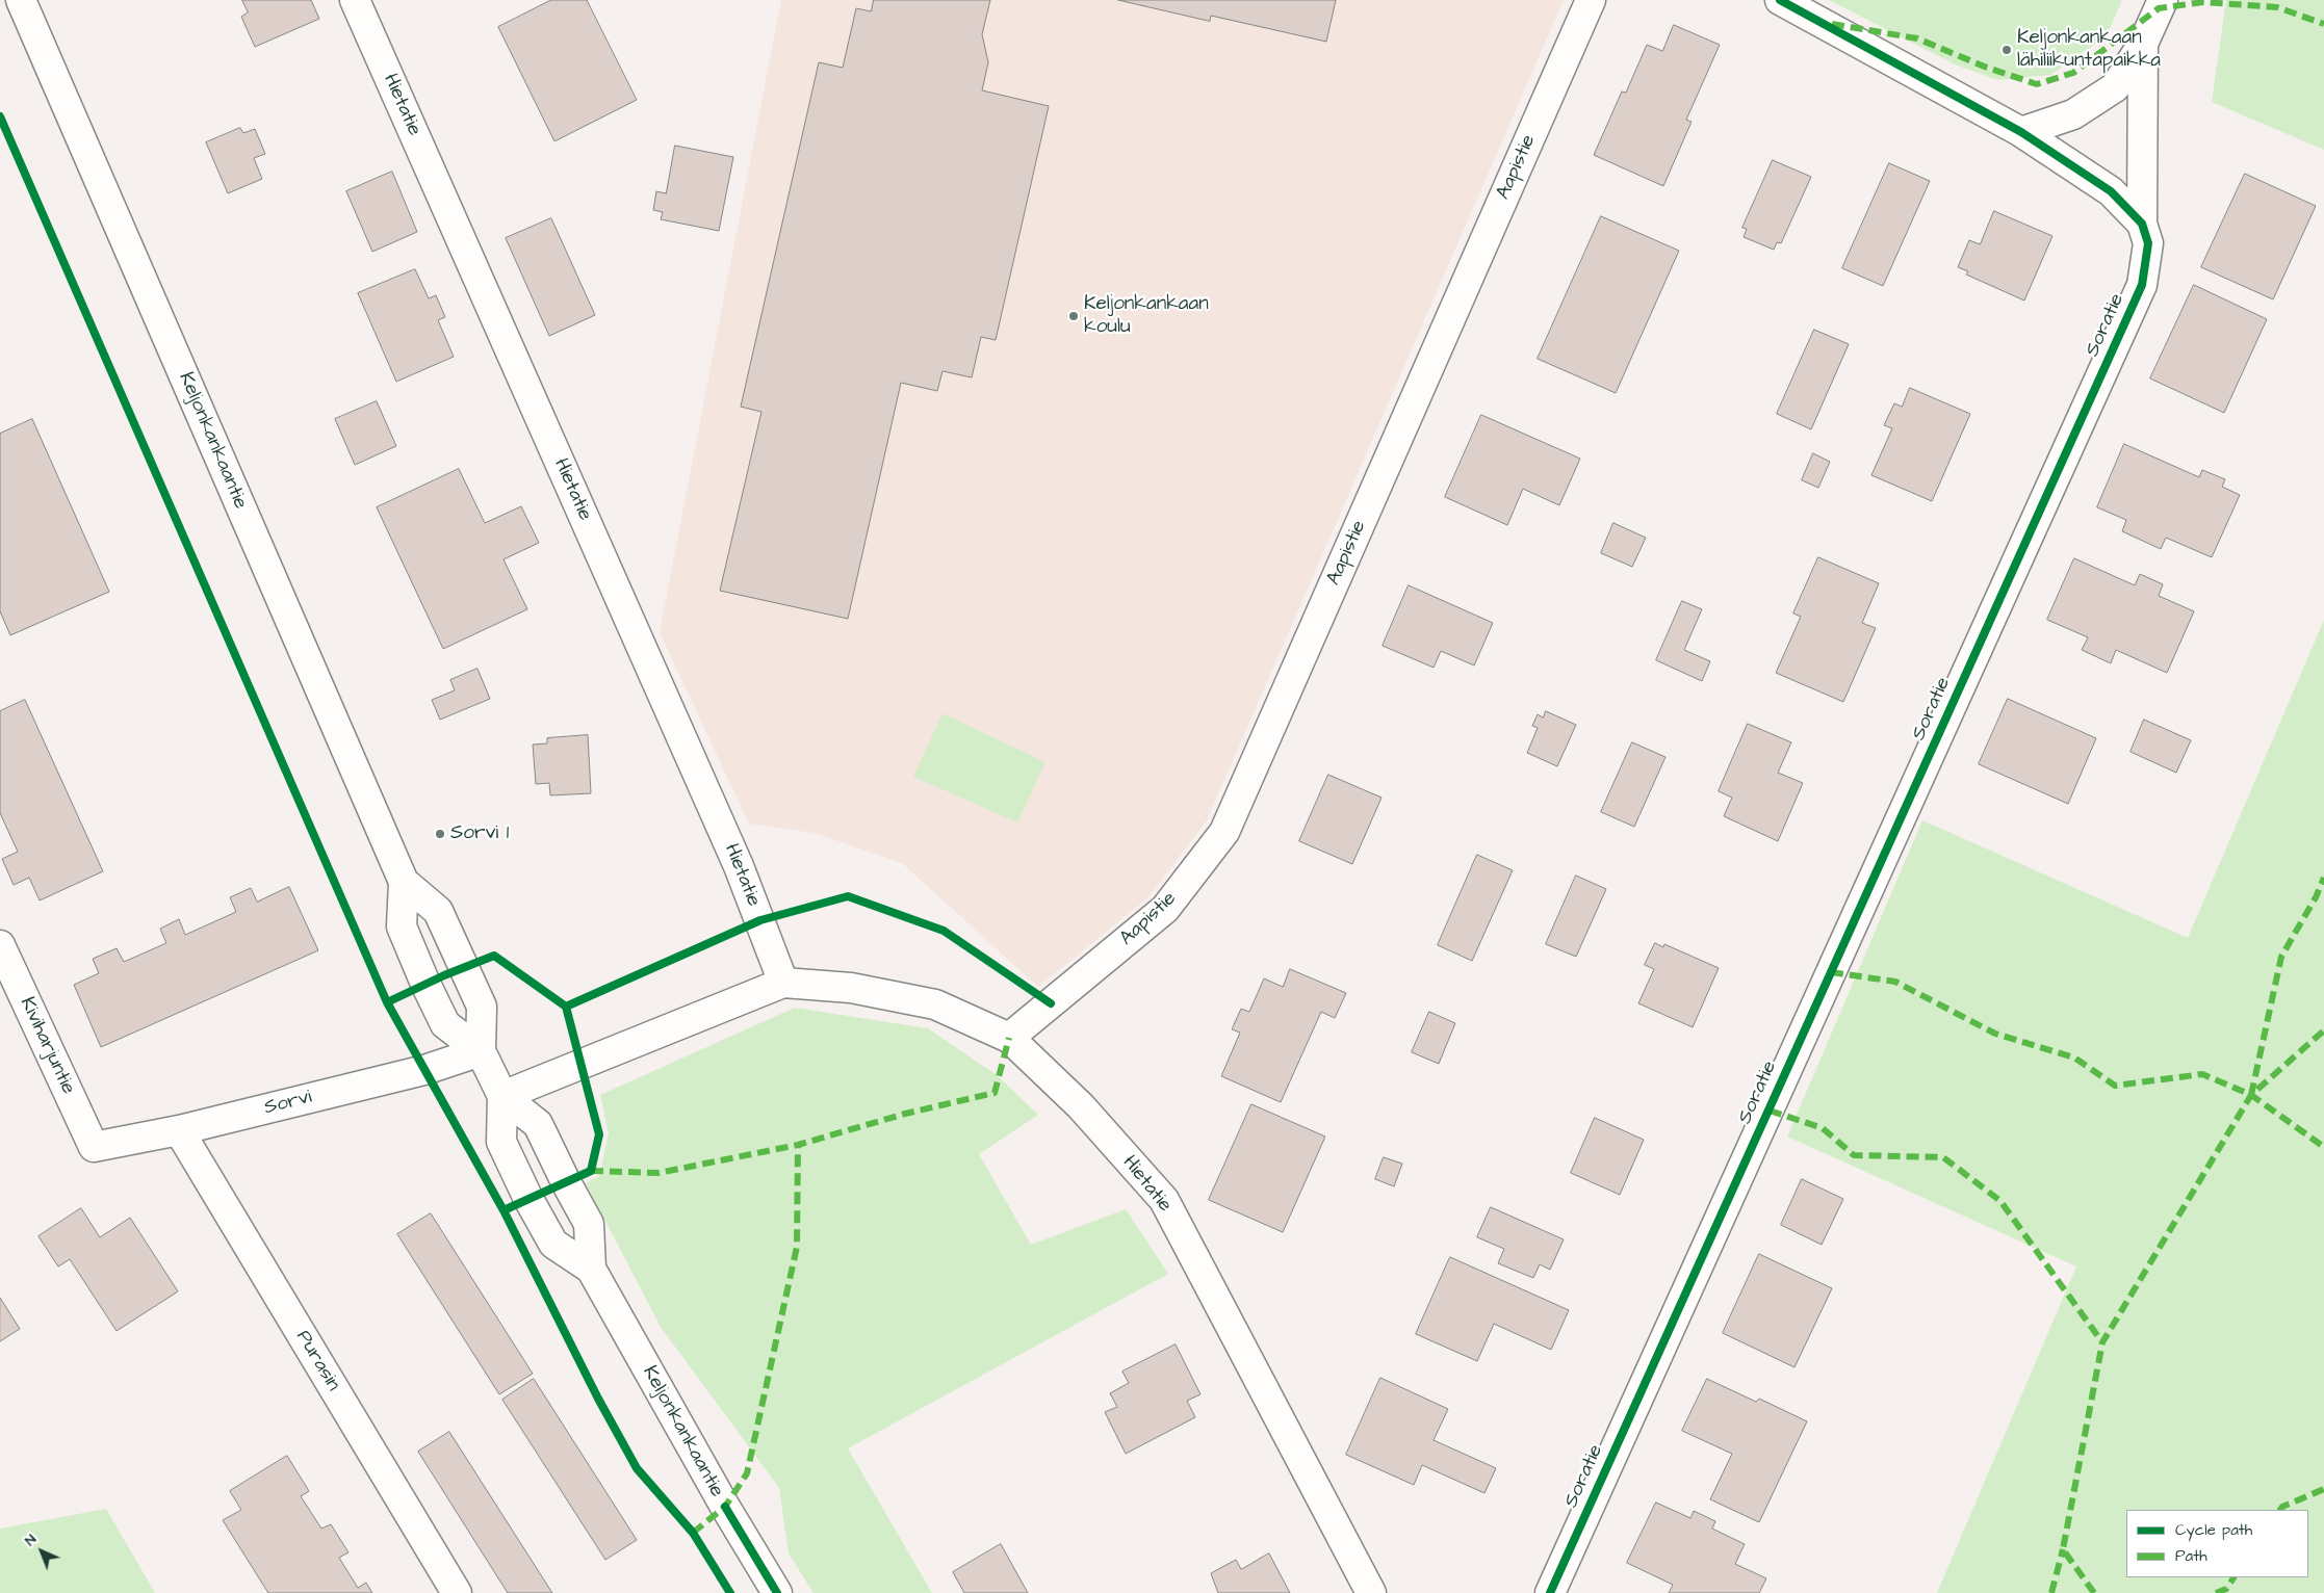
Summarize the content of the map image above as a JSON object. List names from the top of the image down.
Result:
{
  "streets": {
    "street": [
      "Hietatie",
      "Aapistie",
      "Soratie",
      "Keljonkankaantie",
      "Kiviharjuntie",
      "Sorvi",
      "Purasin"
    ]
  },
  "crossings": [
    ["Hietatie", "Aapistie"],
    ["Hietatie", "Keljonkankaantie"],
    ["Keljonkankaantie", "Sorvi"],
    ["Kiviharjuntie", "Sorvi"],
    ["Sorvi", "Purasin"]
  ],
  "places": ["Keljonkankaan lähiliikuntapaikka", "Keljonkankaan koulu", "Sorvi 1"],
  "legend": ["Cycle path", "Path"],
  "north": "top left"
}
